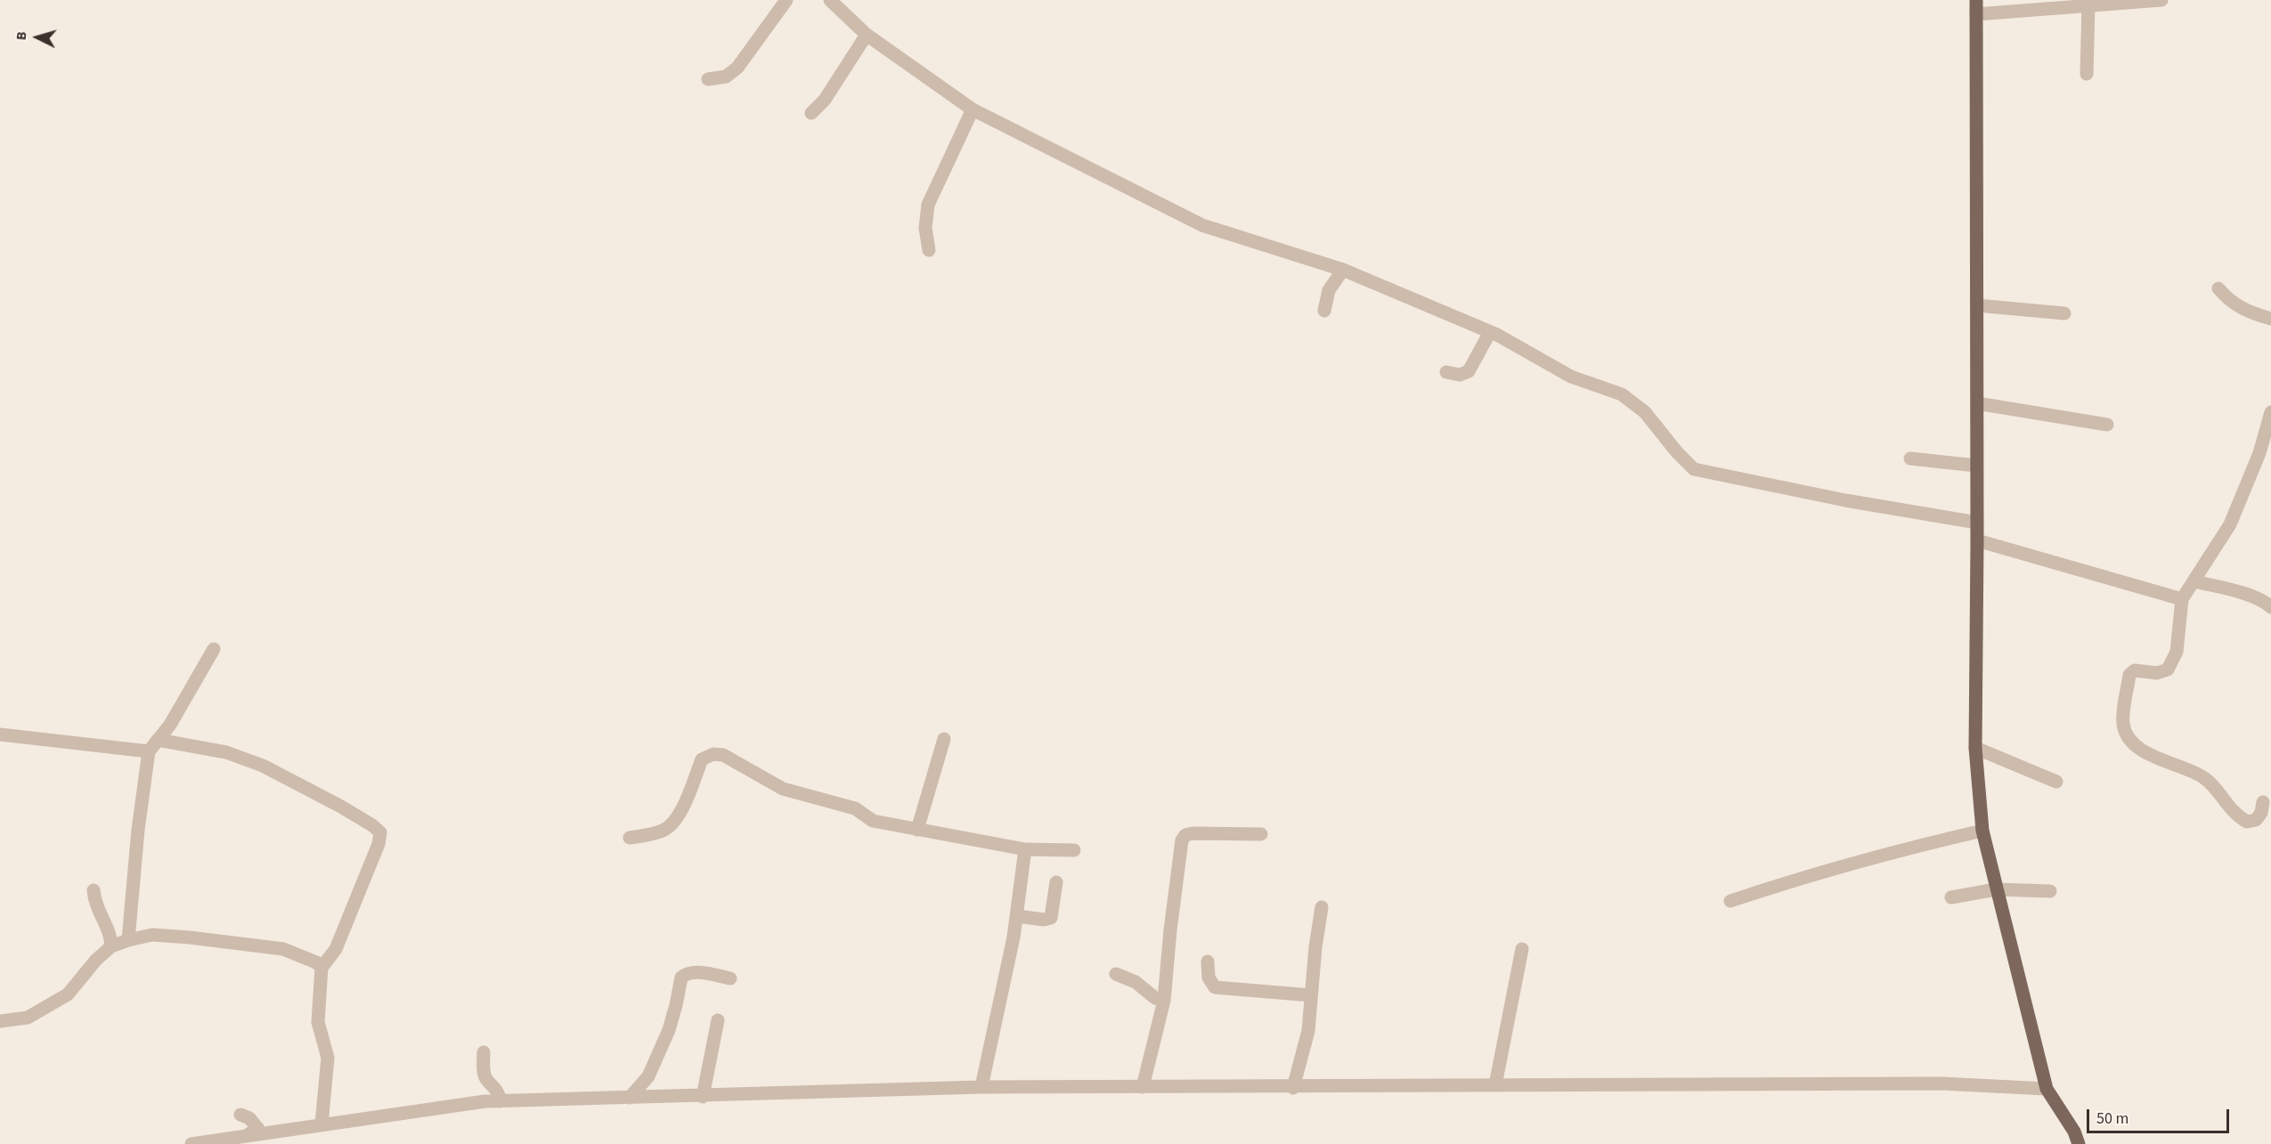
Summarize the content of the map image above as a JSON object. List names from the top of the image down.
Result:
{
  "scale_bar": "50 m",
  "north": "left"
}
